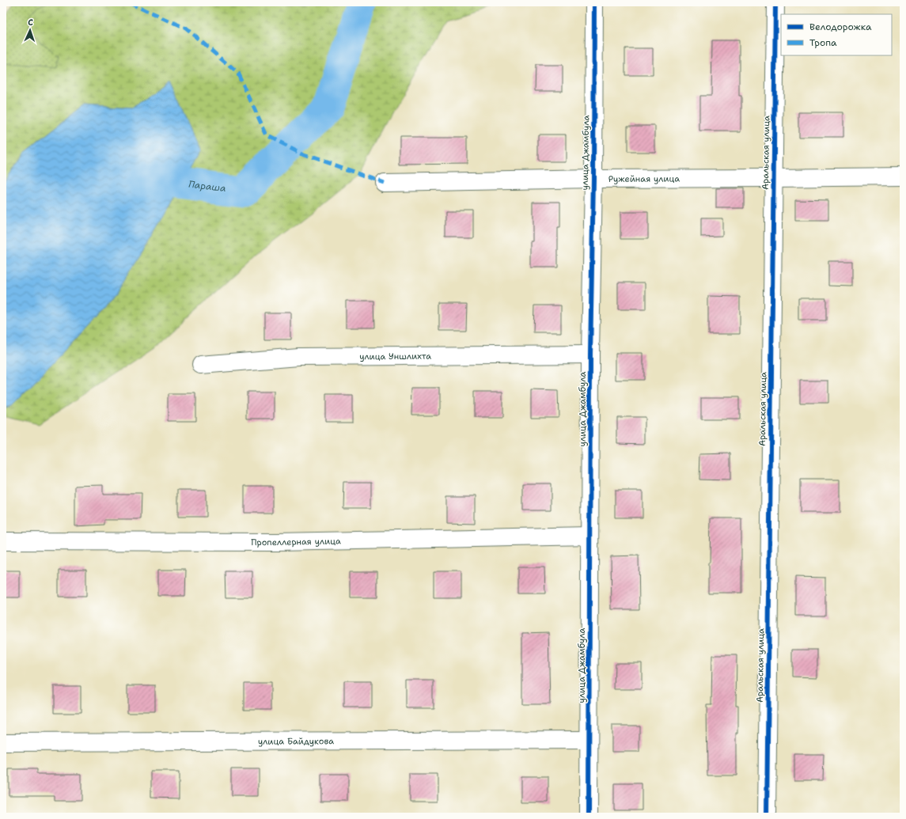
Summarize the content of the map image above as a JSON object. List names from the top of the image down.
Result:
{
  "streets": {
    "street": [
      "улица Джамбула",
      "Аральская улица",
      "Ружейная улица",
      "улица Уншлихта",
      "Пропеллерная улица",
      "улица Байдукова"
    ]
  },
  "crossings": [
    ["улица Джамбула", "Ружейная улица"],
    ["улица Джамбула", "улица Уншлихта"],
    ["улица Джамбула", "Пропеллерная улица"],
    ["улица Джамбула", "улица Байдукова"],
    ["Аральская улица", "Ружейная улица"]
  ],
  "water": ["Параша"],
  "legend": ["Велодорожка", "Тропа"],
  "north": "top"
}
